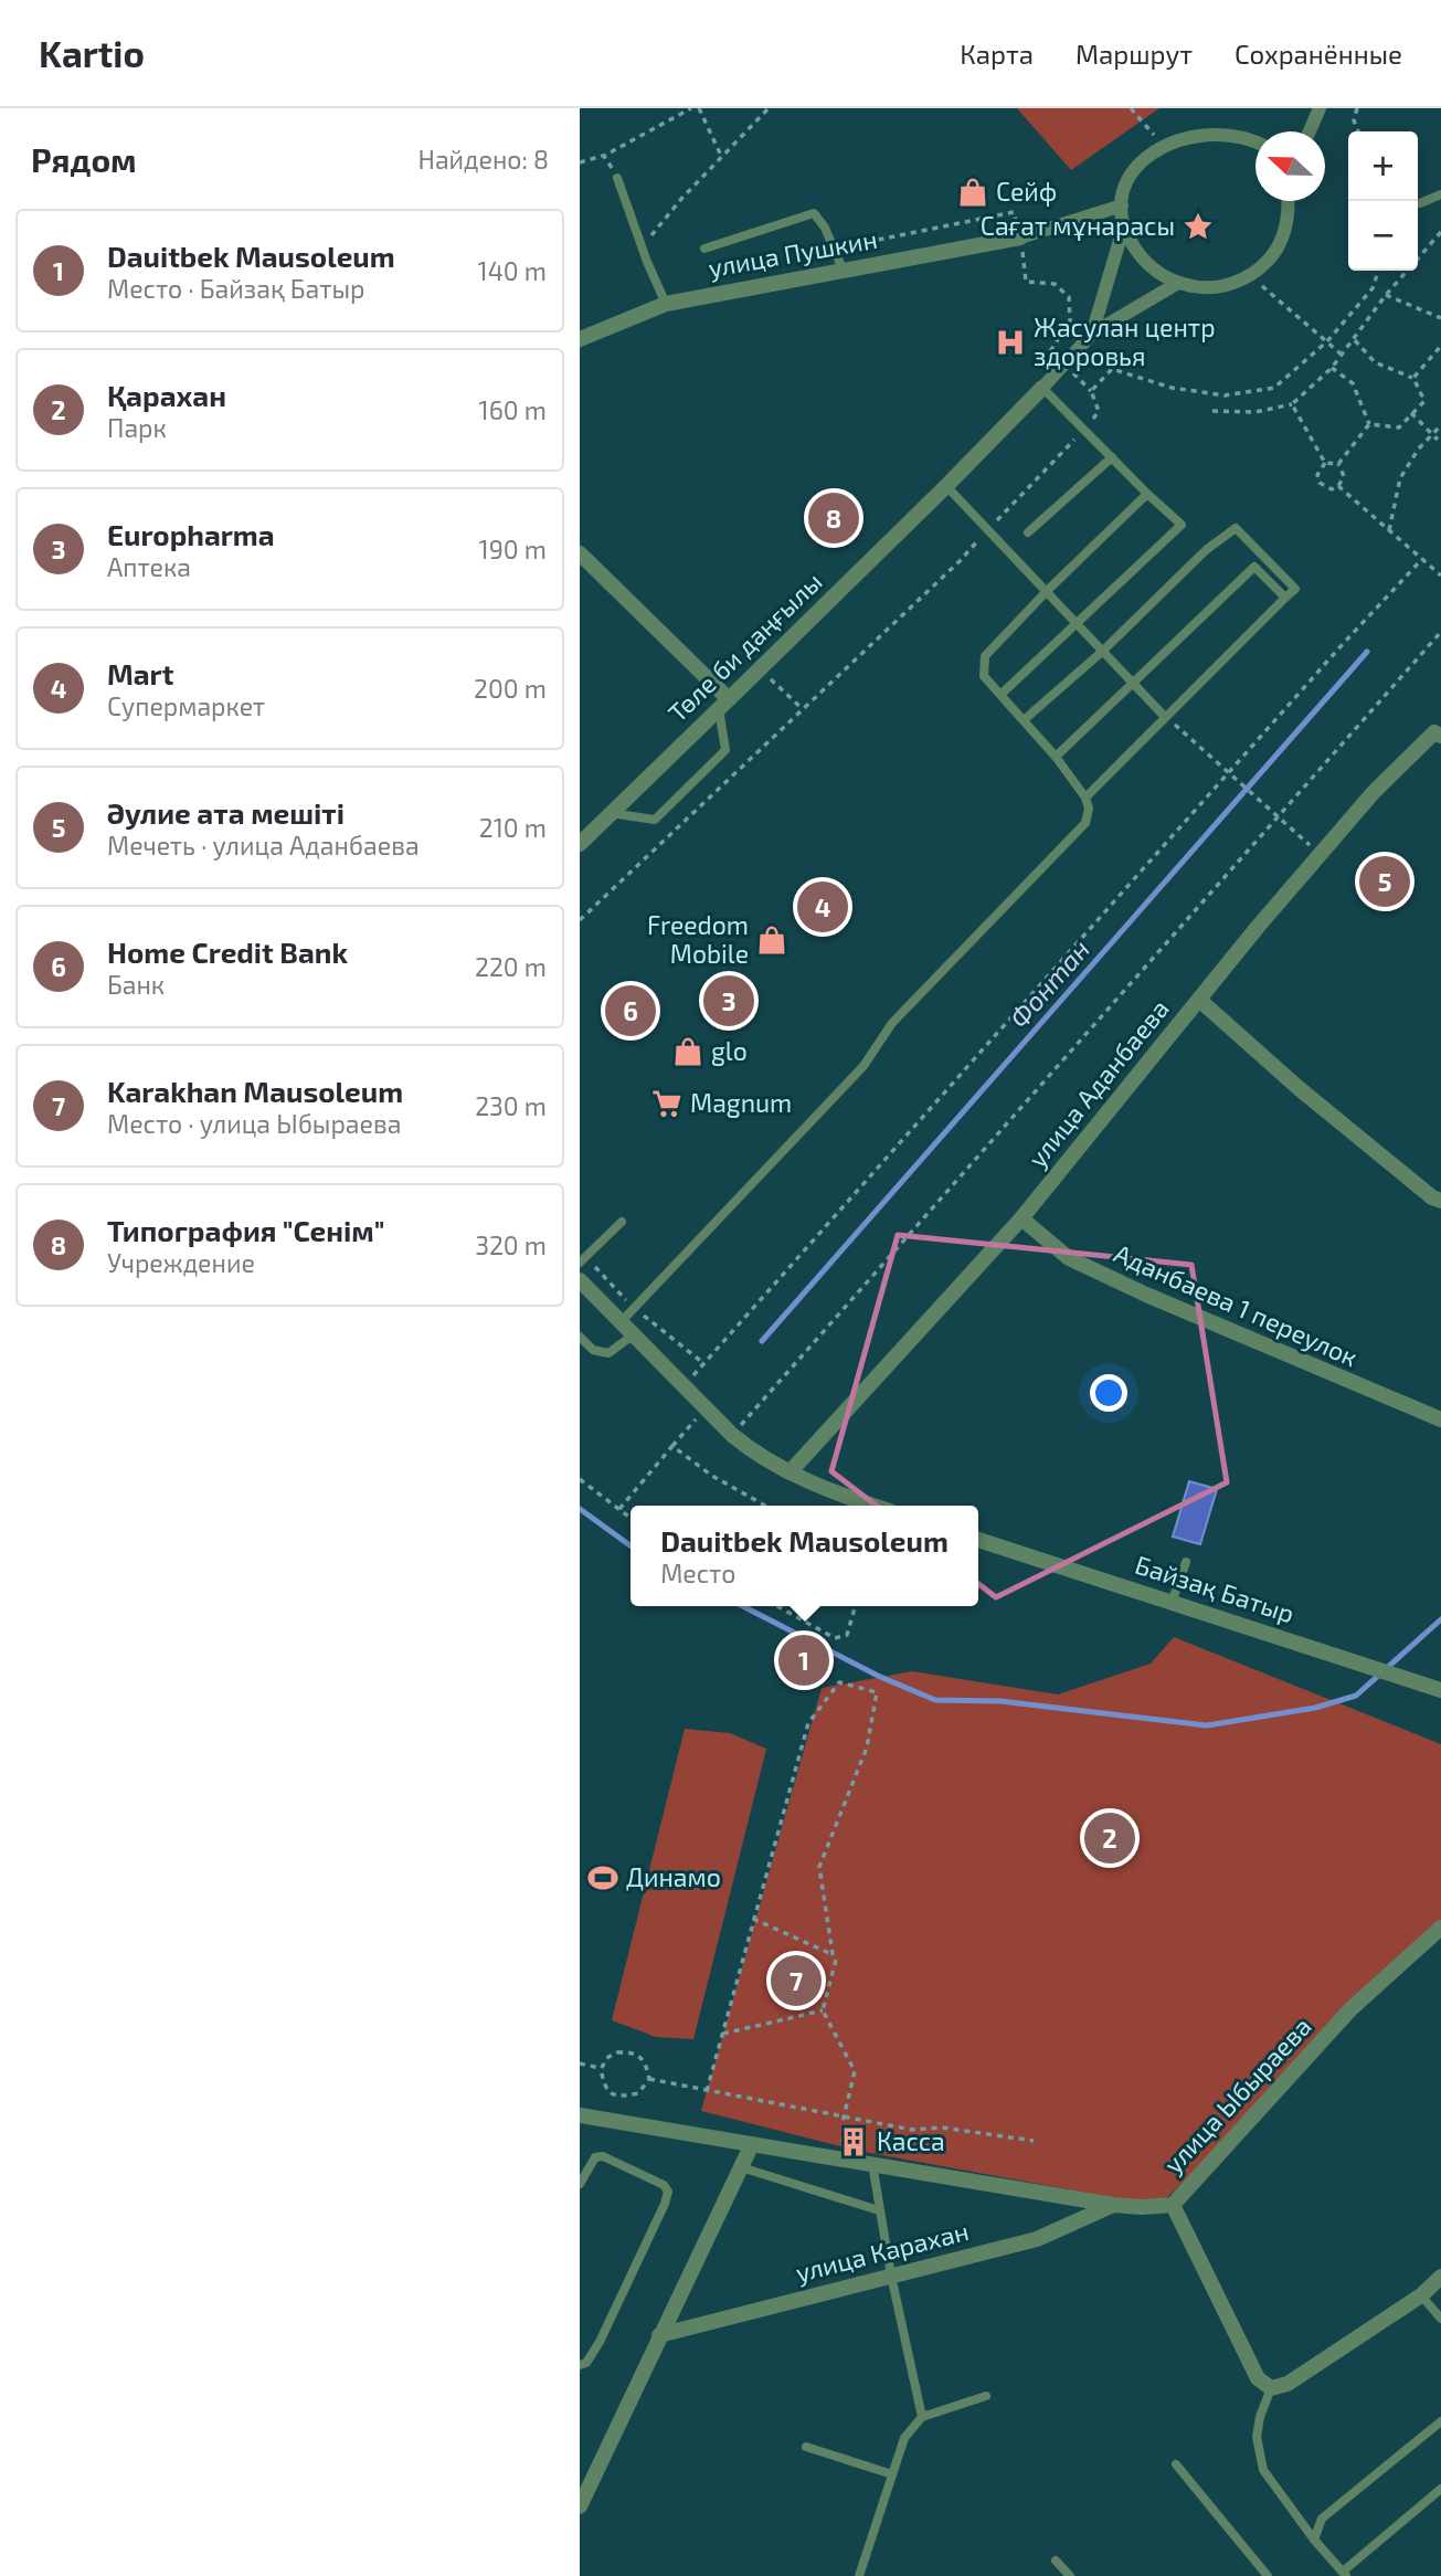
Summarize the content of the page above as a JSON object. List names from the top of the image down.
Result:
{
  "streets": {
    "street": [
      "улица Пушкин",
      "Төле би даңғылы",
      "улица Аданбаева",
      "Аданбаева 1 переулок",
      "Байзақ Батыр",
      "улица Ыбыраева",
      "улица Карахан"
    ]
  },
  "crossings": [
    ["улица Аданбаева", "Аданбаева 1 переулок"],
    ["улица Ыбыраева", "улица Карахан"]
  ],
  "water": ["Фонтан"],
  "places": {
    "shop": ["Сейф", "Freedom Mobile", "glo"],
    "place": ["Сағат мұнарасы"],
    "hospital": ["Жасулан центр здоровья"],
    "supermarket": ["Magnum"],
    "sports": ["Динамо"],
    "building": ["Касса"]
  },
  "north": "left",
  "page": {
    "header": "Kartio",
    "nav": ["Карта", "Маршрут", "Сохранённые"],
    "heading": ["Рядом", "Найдено: 8"],
    "map_buttons": ["+", "−"],
    "list": [
      {
        "mark": "1",
        "name": "Dauitbek Mausoleum",
        "note": "Место · Байзақ Батыр",
        "value": "140 m"
      },
      {
        "mark": "2",
        "name": "Қарахан",
        "note": "Парк",
        "value": "160 m"
      },
      {
        "mark": "3",
        "name": "Europharma",
        "note": "Аптека",
        "value": "190 m"
      },
      {
        "mark": "4",
        "name": "Mart",
        "note": "Супермаркет",
        "value": "200 m"
      },
      {
        "mark": "5",
        "name": "Әулие ата мешіті",
        "note": "Мечеть · улица Аданбаева",
        "value": "210 m"
      },
      {
        "mark": "6",
        "name": "Home Credit Bank",
        "note": "Банк",
        "value": "220 m"
      },
      {
        "mark": "7",
        "name": "Karakhan Mausoleum",
        "note": "Место · улица Ыбыраева",
        "value": "230 m"
      },
      {
        "mark": "8",
        "name": "Типография \"Сенім\"",
        "note": "Учреждение",
        "value": "320 m"
      }
    ],
    "pins": [
      "8",
      "5",
      "4",
      "3",
      "6",
      "1",
      "2",
      "7"
    ],
    "popup": ["Dauitbek Mausoleum", "Место"]
  }
}
